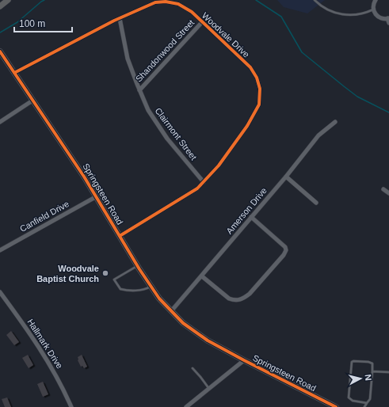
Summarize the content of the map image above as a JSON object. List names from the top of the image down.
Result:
{
  "streets": {
    "street": [
      "Woodvale Drive",
      "Shandonwood Street",
      "Clairmont Street",
      "Springsteen Road",
      "Amerson Drive",
      "Canfield Drive",
      "Hallmark Drive"
    ]
  },
  "crossings": [
    ["Woodvale Drive", "Shandonwood Street"],
    ["Woodvale Drive", "Clairmont Street"],
    ["Woodvale Drive", "Springsteen Road"],
    ["Shandonwood Street", "Clairmont Street"],
    ["Springsteen Road", "Amerson Drive"],
    ["Springsteen Road", "Canfield Drive"]
  ],
  "places": ["Woodvale Baptist Church"],
  "scale_bar": "100 m",
  "north": "right"
}
